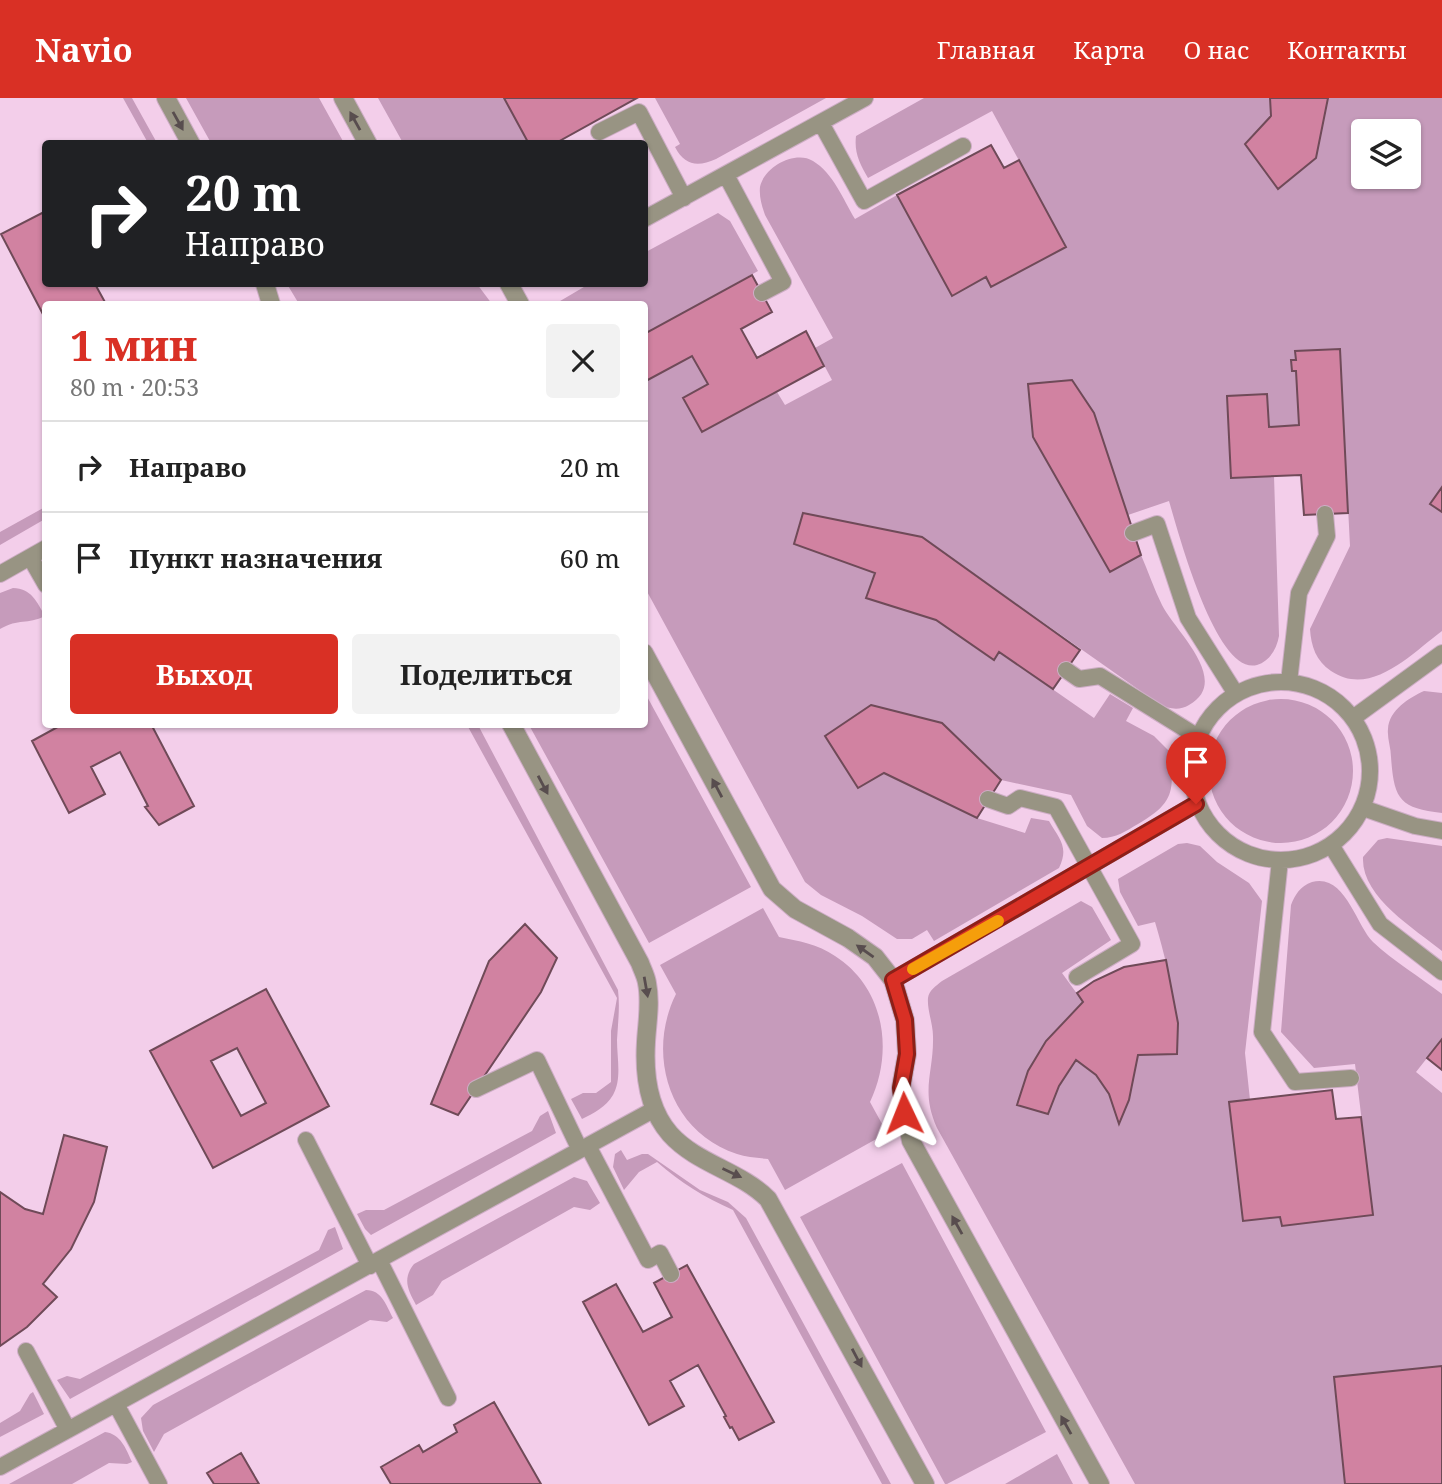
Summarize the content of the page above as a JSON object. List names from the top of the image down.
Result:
{
  "page": {
    "header": "Navio",
    "nav": [
      "Главная",
      "Карта",
      "О нас",
      "Контакты"
    ],
    "turn": ["20 m", "Направо"],
    "heading": ["1 мин", "80 m · 20:53"],
    "list": [
      {
        "name": "Направо",
        "value": "20 m"
      },
      {
        "name": "Пункт назначения",
        "value": "60 m"
      }
    ],
    "buttons": ["Выход", "Поделиться"]
  }
}
